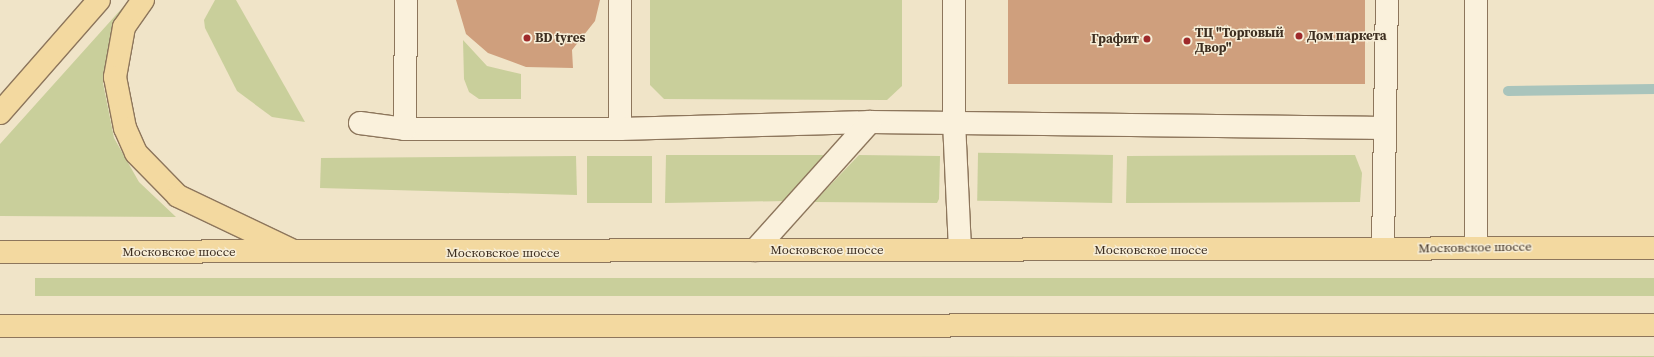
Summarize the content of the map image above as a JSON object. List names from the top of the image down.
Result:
{
  "streets": {
    "main road": ["Московское шоссе"]
  },
  "places": [
    "Дом паркета",
    "BD tyres",
    "Графит",
    "ТЦ \"Торговый Двор\""
  ]
}
